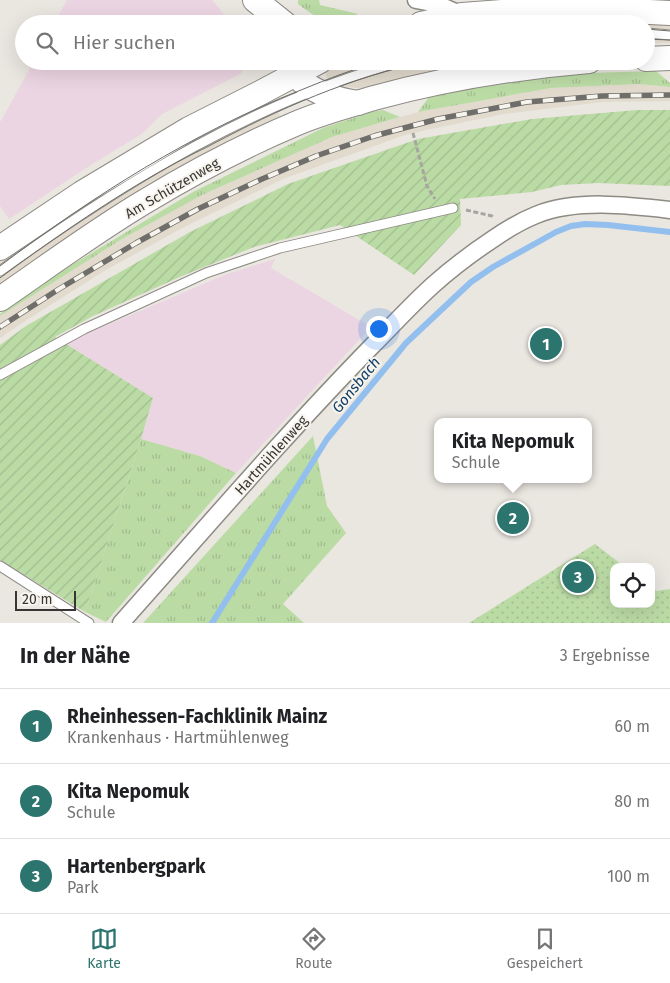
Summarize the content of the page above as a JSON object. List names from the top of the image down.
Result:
{
  "streets": {
    "main road": ["Am Schützenweg"],
    "street": ["Hartmühlenweg"]
  },
  "water": ["Gonsbach"],
  "scale_bar": "20 m",
  "page": {
    "search": "Hier suchen",
    "pins": ["1", "2", "3"],
    "popup": ["Kita Nepomuk", "Schule"],
    "scale": "20 m",
    "heading": ["In der Nähe", "3 Ergebnisse"],
    "list": [
      {
        "mark": "1",
        "name": "Rheinhessen-Fachklinik Mainz",
        "note": "Krankenhaus · Hartmühlenweg",
        "value": "60 m"
      },
      {
        "mark": "2",
        "name": "Kita Nepomuk",
        "note": "Schule",
        "value": "80 m"
      },
      {
        "mark": "3",
        "name": "Hartenbergpark",
        "note": "Park",
        "value": "100 m"
      }
    ],
    "nav": ["Karte", "Route", "Gespeichert"]
  }
}
